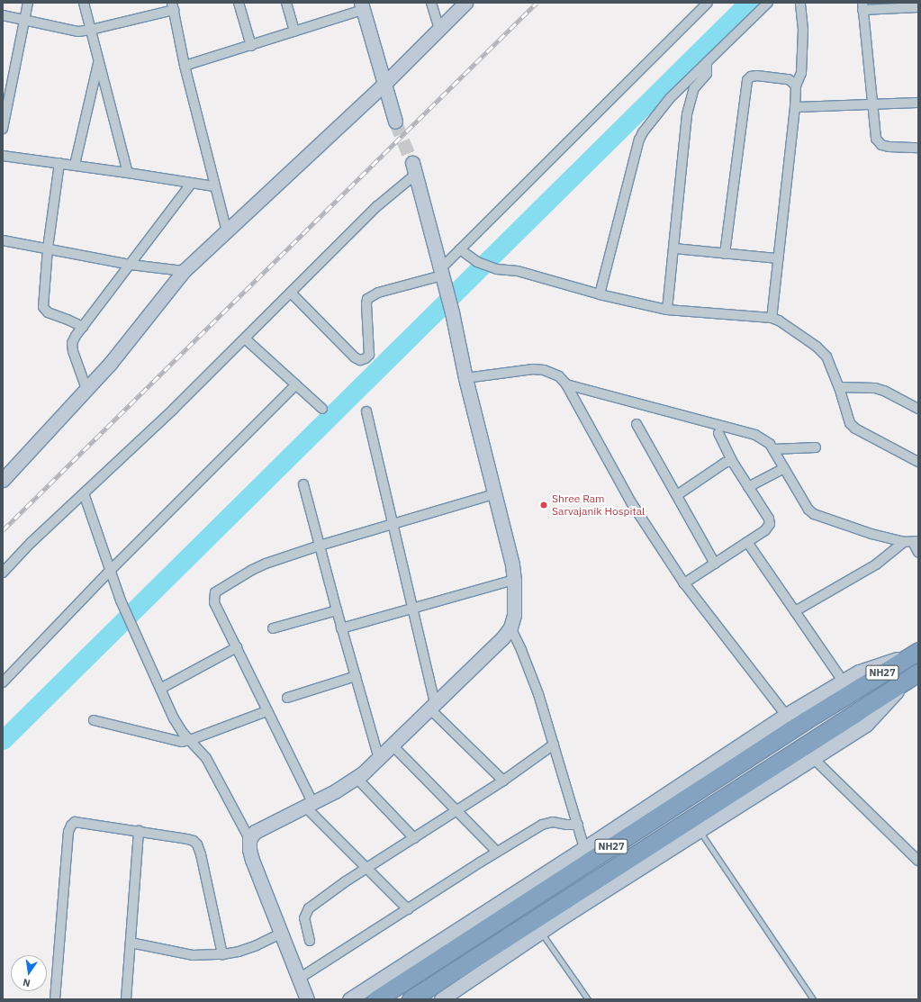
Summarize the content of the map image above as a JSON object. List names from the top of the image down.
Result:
{
  "streets": {
    "highway": ["NH27"]
  },
  "places": ["Shree Ram Sarvajanik Hospital"],
  "north": "bottom"
}
